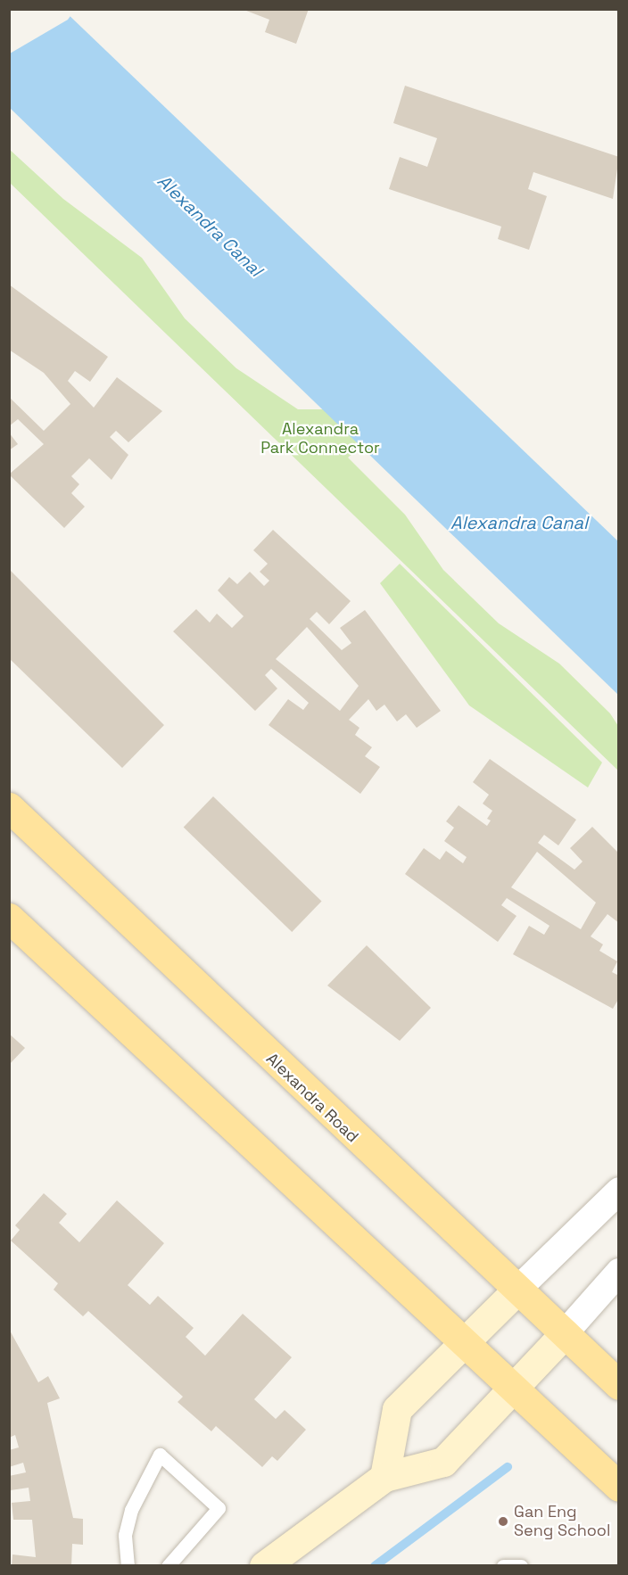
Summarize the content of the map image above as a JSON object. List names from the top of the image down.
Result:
{
  "streets": {
    "main road": ["Alexandra Road"]
  },
  "water": ["Alexandra Canal"],
  "parks": ["Alexandra Park Connector"],
  "places": ["Gan Eng Seng School"]
}
